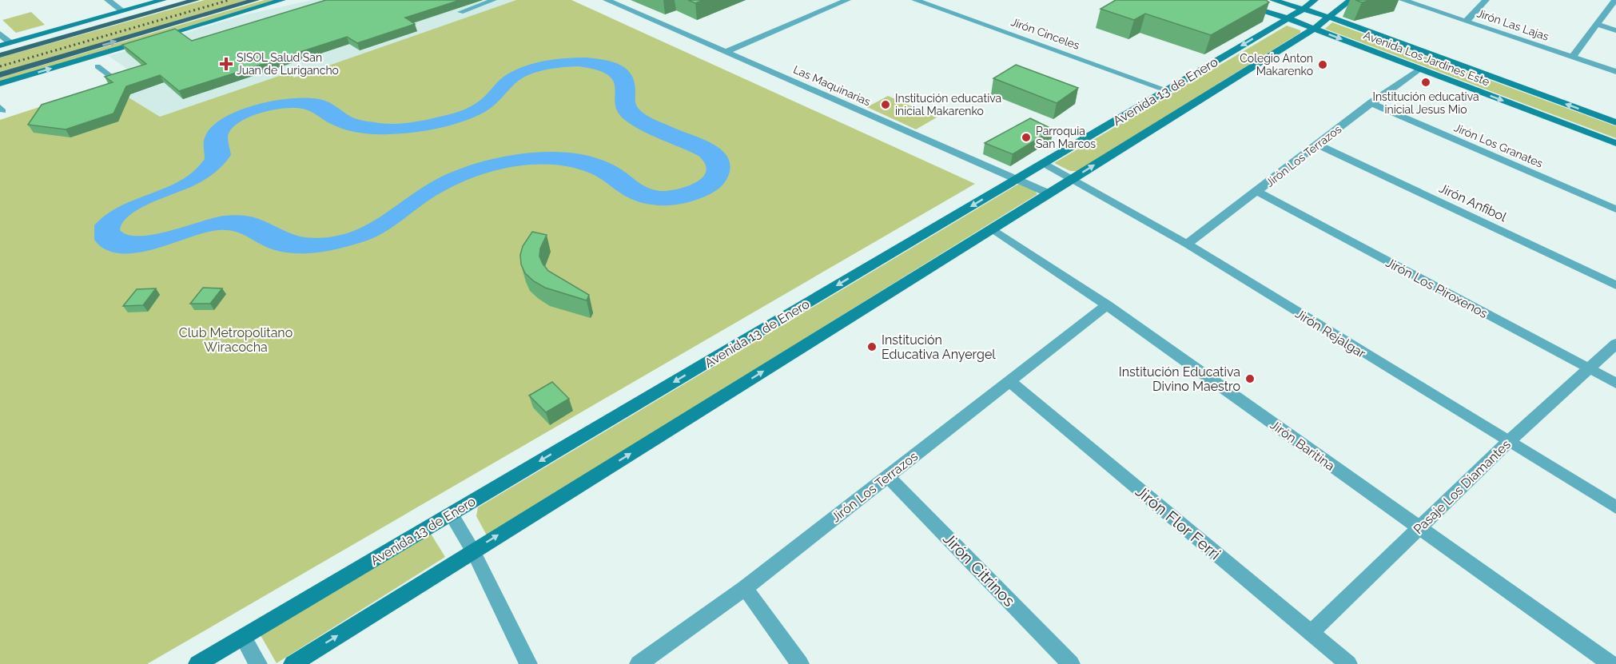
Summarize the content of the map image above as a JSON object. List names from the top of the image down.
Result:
{
  "streets": {
    "main road": ["Avenida Los Jardines Este", "Avenida 13 de Enero"],
    "street": [
      "Jirón Las Lajas",
      "Jirón Cinceles",
      "Las Maquinarias",
      "Jirón Los Granates",
      "Jirón Los Terrazos",
      "Jirón Anfibol",
      "Jirón Los Piroxenos",
      "Jirón Rejalgar",
      "Jirón Baritina",
      "Pasaje Los Diamantes",
      "Jirón Flor Ferri",
      "Jirón Citrinos"
    ]
  },
  "crossings": [
    ["Jirón Cinceles", "Avenida 13 de Enero"],
    ["Avenida Los Jardines Este", "Avenida 13 de Enero"],
    ["Avenida Los Jardines Este", "Jirón Los Terrazos"],
    ["Las Maquinarias", "Avenida 13 de Enero"],
    ["Avenida 13 de Enero", "Jirón Rejalgar"],
    ["Avenida 13 de Enero", "Jirón Baritina"],
    ["Jirón Los Granates", "Jirón Los Terrazos"],
    ["Jirón Los Terrazos", "Jirón Anfibol"],
    ["Jirón Los Terrazos", "Jirón Los Piroxenos"],
    ["Jirón Los Terrazos", "Jirón Rejalgar"],
    ["Jirón Los Terrazos", "Jirón Baritina"],
    ["Jirón Los Terrazos", "Jirón Flor Ferri"],
    ["Jirón Los Terrazos", "Jirón Citrinos"],
    ["Jirón Los Piroxenos", "Pasaje Los Diamantes"],
    ["Jirón Rejalgar", "Pasaje Los Diamantes"],
    ["Jirón Baritina", "Pasaje Los Diamantes"],
    ["Pasaje Los Diamantes", "Jirón Flor Ferri"]
  ],
  "parks": ["Club Metropolitano Wiracocha"],
  "places": {
    "health": ["SISOL Salud San Juan de Lurigancho"],
    "other": [
      "Colegio Anton Makarenko",
      "Institución educativa inicial Jesus Mio",
      "Institución educativa inicial Makarenko",
      "Parroquia San Marcos",
      "Institución Educativa Anyergel",
      "Institución Educativa Divino Maestro"
    ]
  }
}
